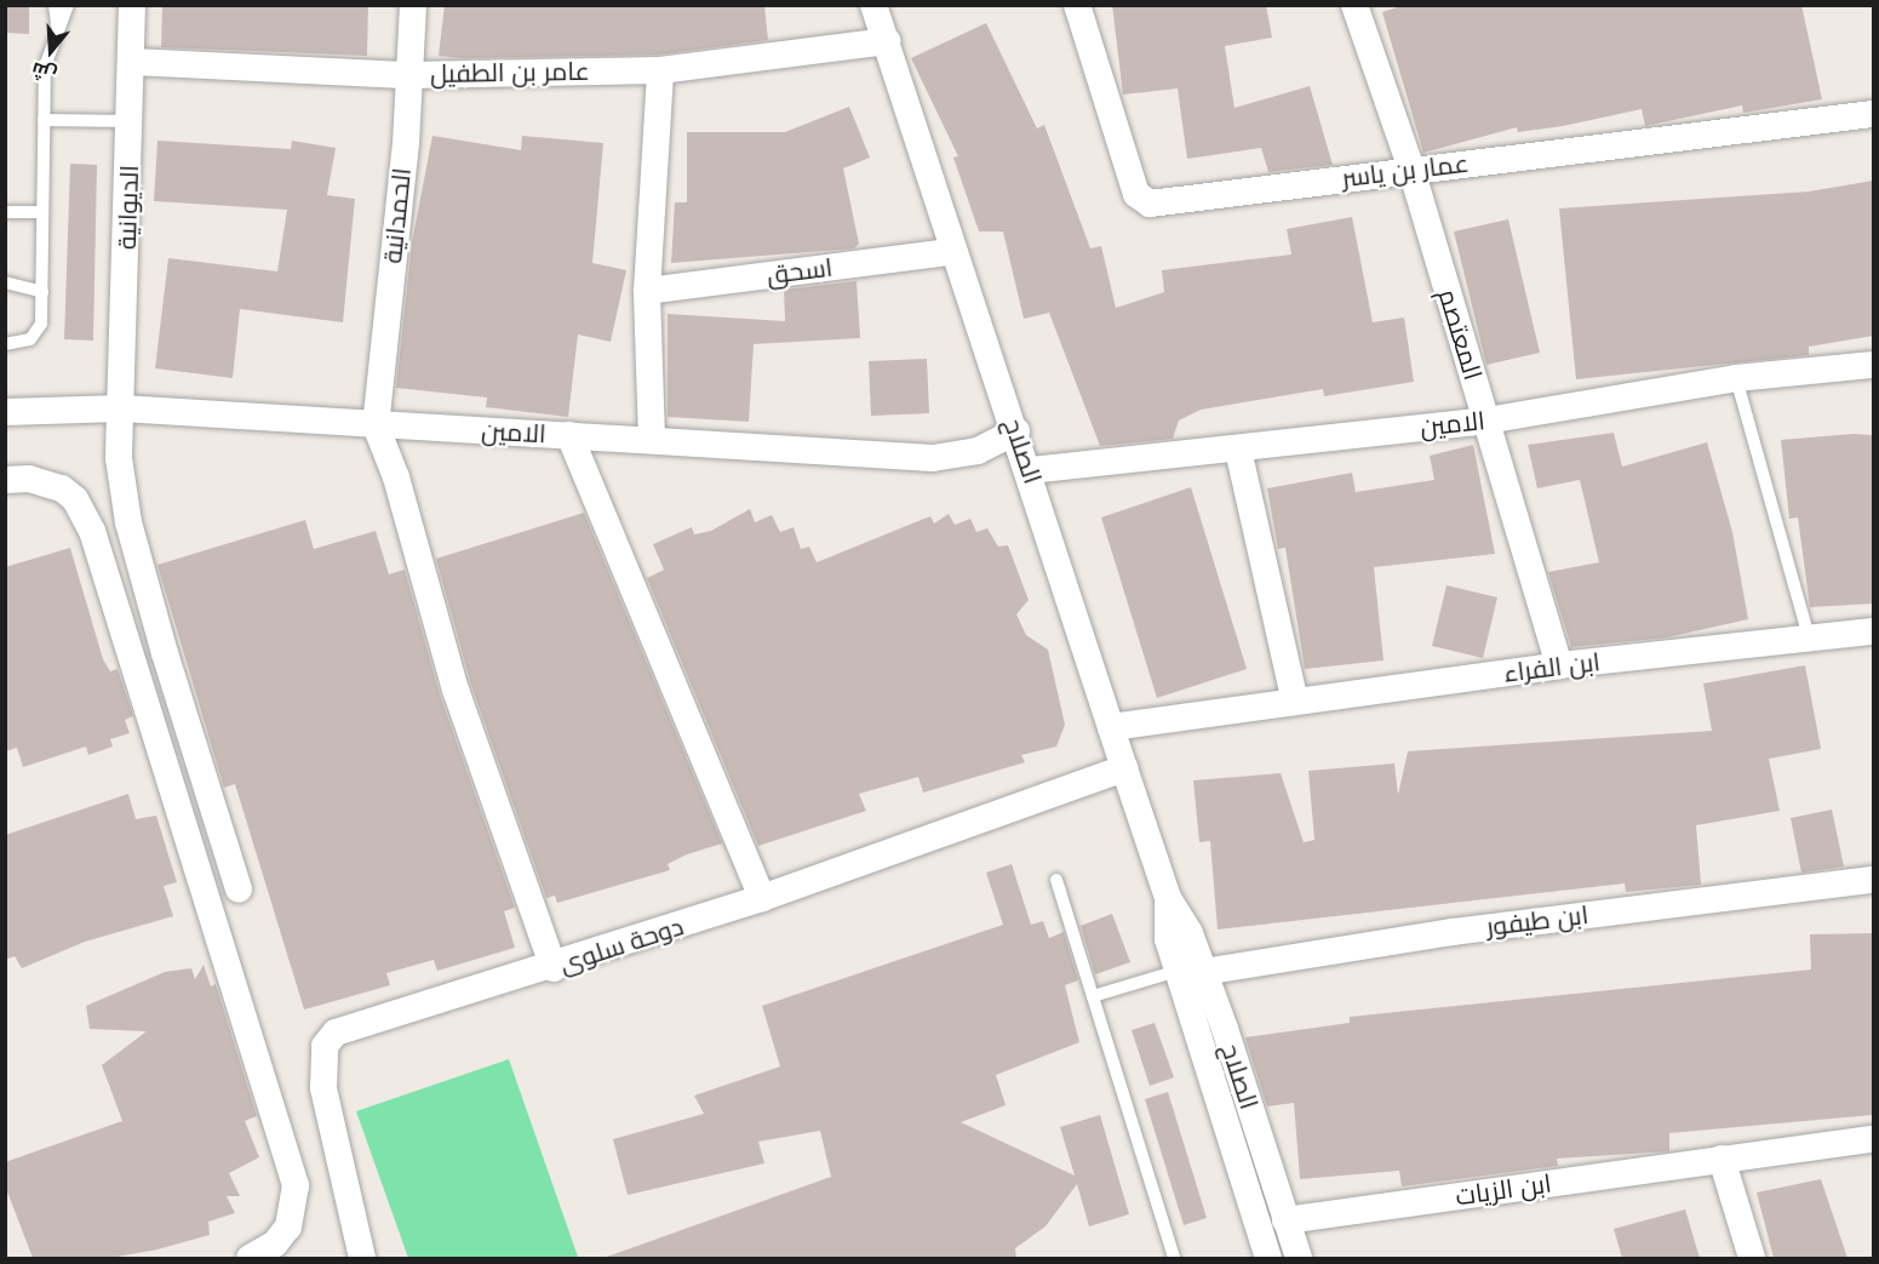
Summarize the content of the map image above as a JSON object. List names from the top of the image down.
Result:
{
  "streets": {
    "street": [
      "عامر بن الطفيل",
      "عمار بن ياسر",
      "الديوانية",
      "الحمدانية",
      "اسحق",
      "المعتصم",
      "الامين",
      "الصلاح",
      "ابن الفراء",
      "ابن طيفور",
      "دوحة سلوى",
      "ابن الزيات"
    ]
  },
  "crossings": [
    ["عامر بن الطفيل", "الديوانية"],
    ["عامر بن الطفيل", "الحمدانية"],
    ["عامر بن الطفيل", "الصلاح"],
    ["عمار بن ياسر", "المعتصم"],
    ["الديوانية", "الامين"],
    ["الحمدانية", "الامين"],
    ["اسحق", "الصلاح"],
    ["المعتصم", "الامين"],
    ["المعتصم", "ابن الفراء"],
    ["الامين", "الصلاح"],
    ["الصلاح", "ابن الفراء"],
    ["الصلاح", "ابن طيفور"],
    ["الصلاح", "دوحة سلوى"],
    ["الصلاح", "ابن الزيات"]
  ],
  "north": "bottom"
}
